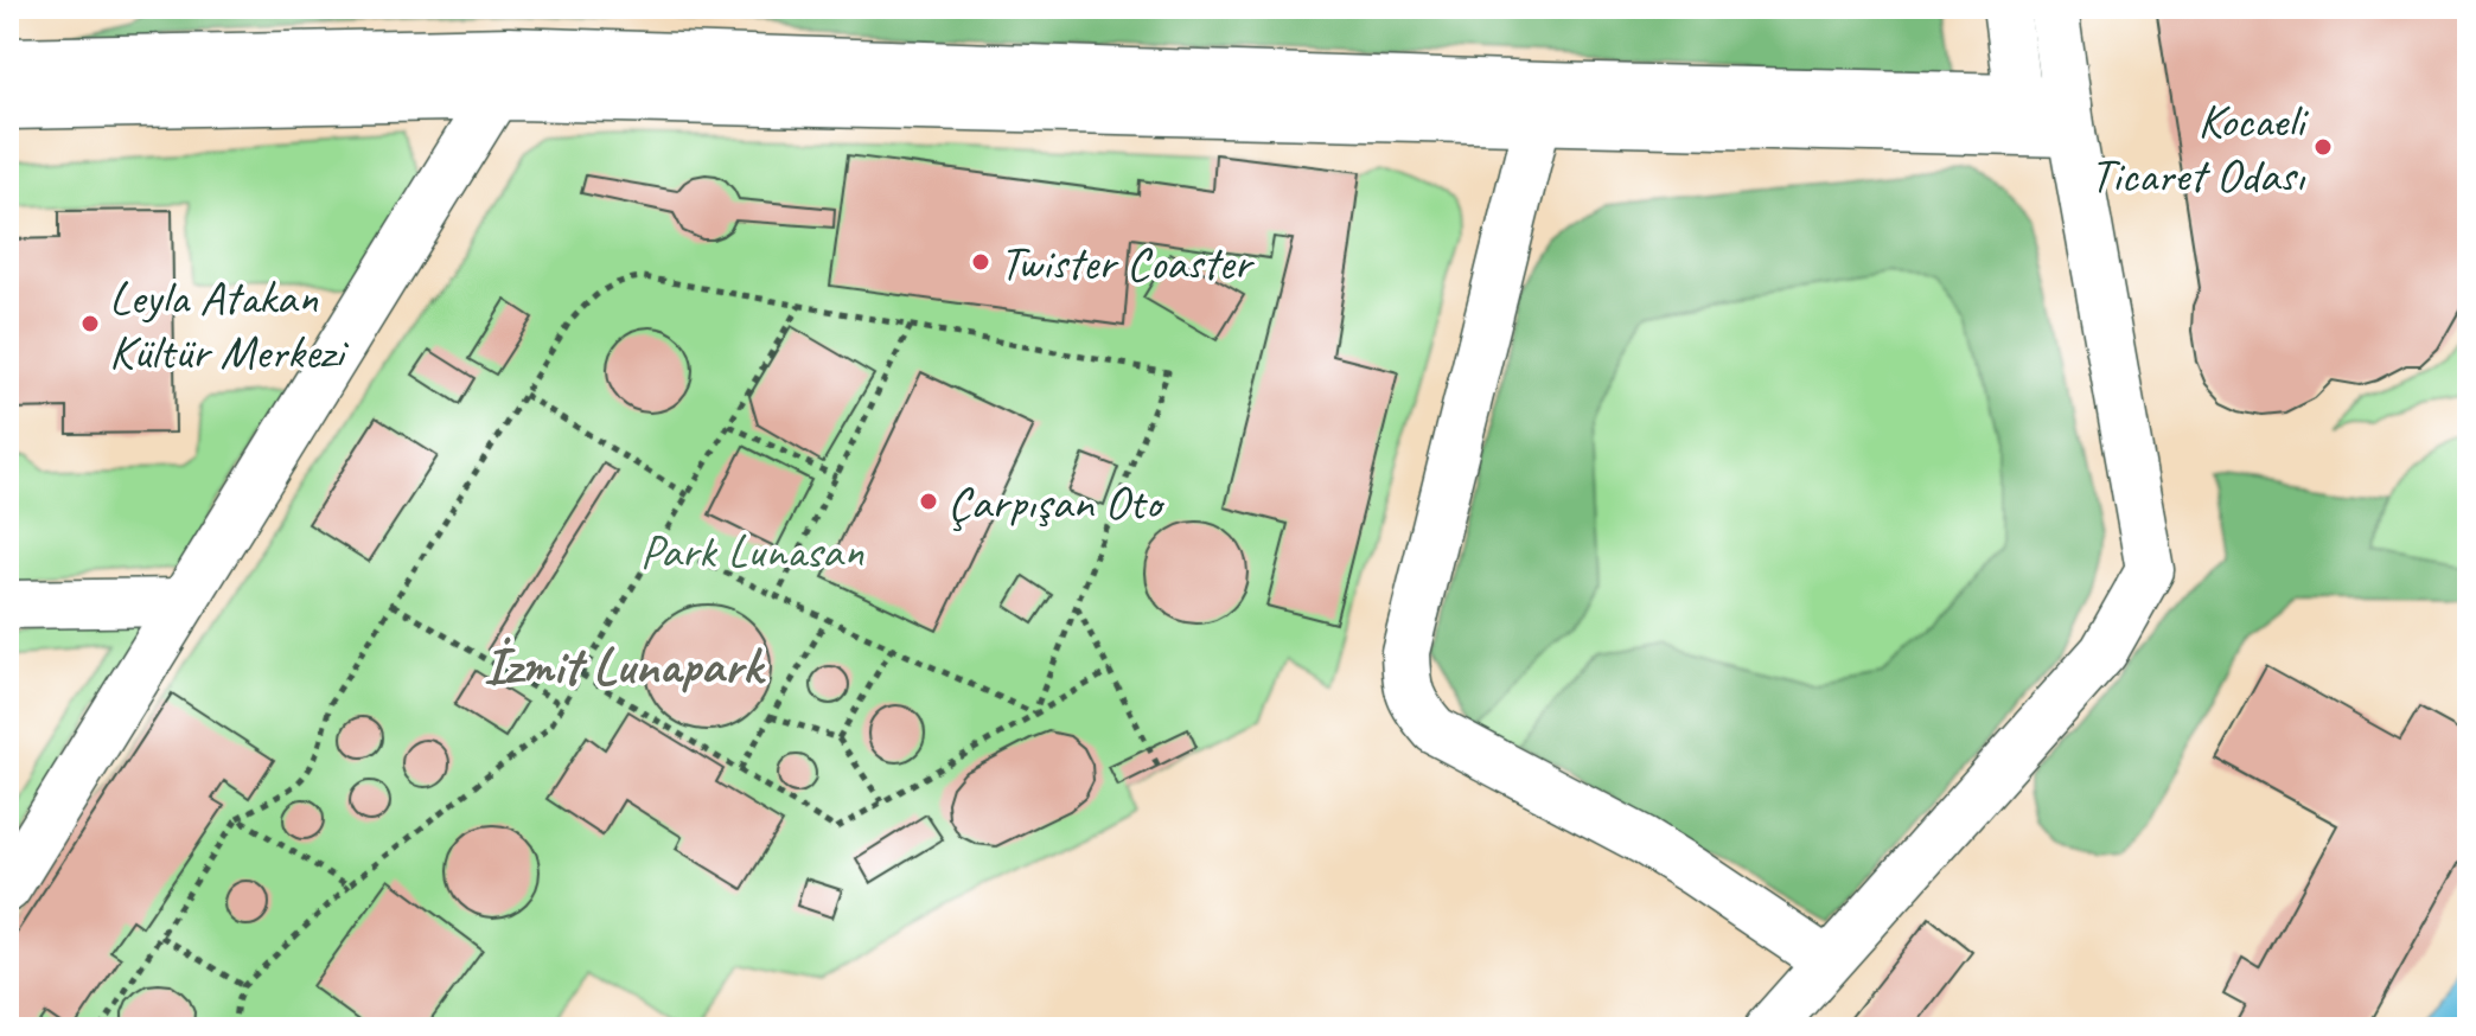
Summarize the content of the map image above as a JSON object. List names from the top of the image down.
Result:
{
  "districts": ["İzmit Lunapark"],
  "parks": ["Park Lunasan"],
  "places": [
    "Kocaeli Ticaret Odası",
    "Twister Coaster",
    "Leyla Atakan Kültür Merkezi",
    "Çarpışan Oto"
  ]
}
